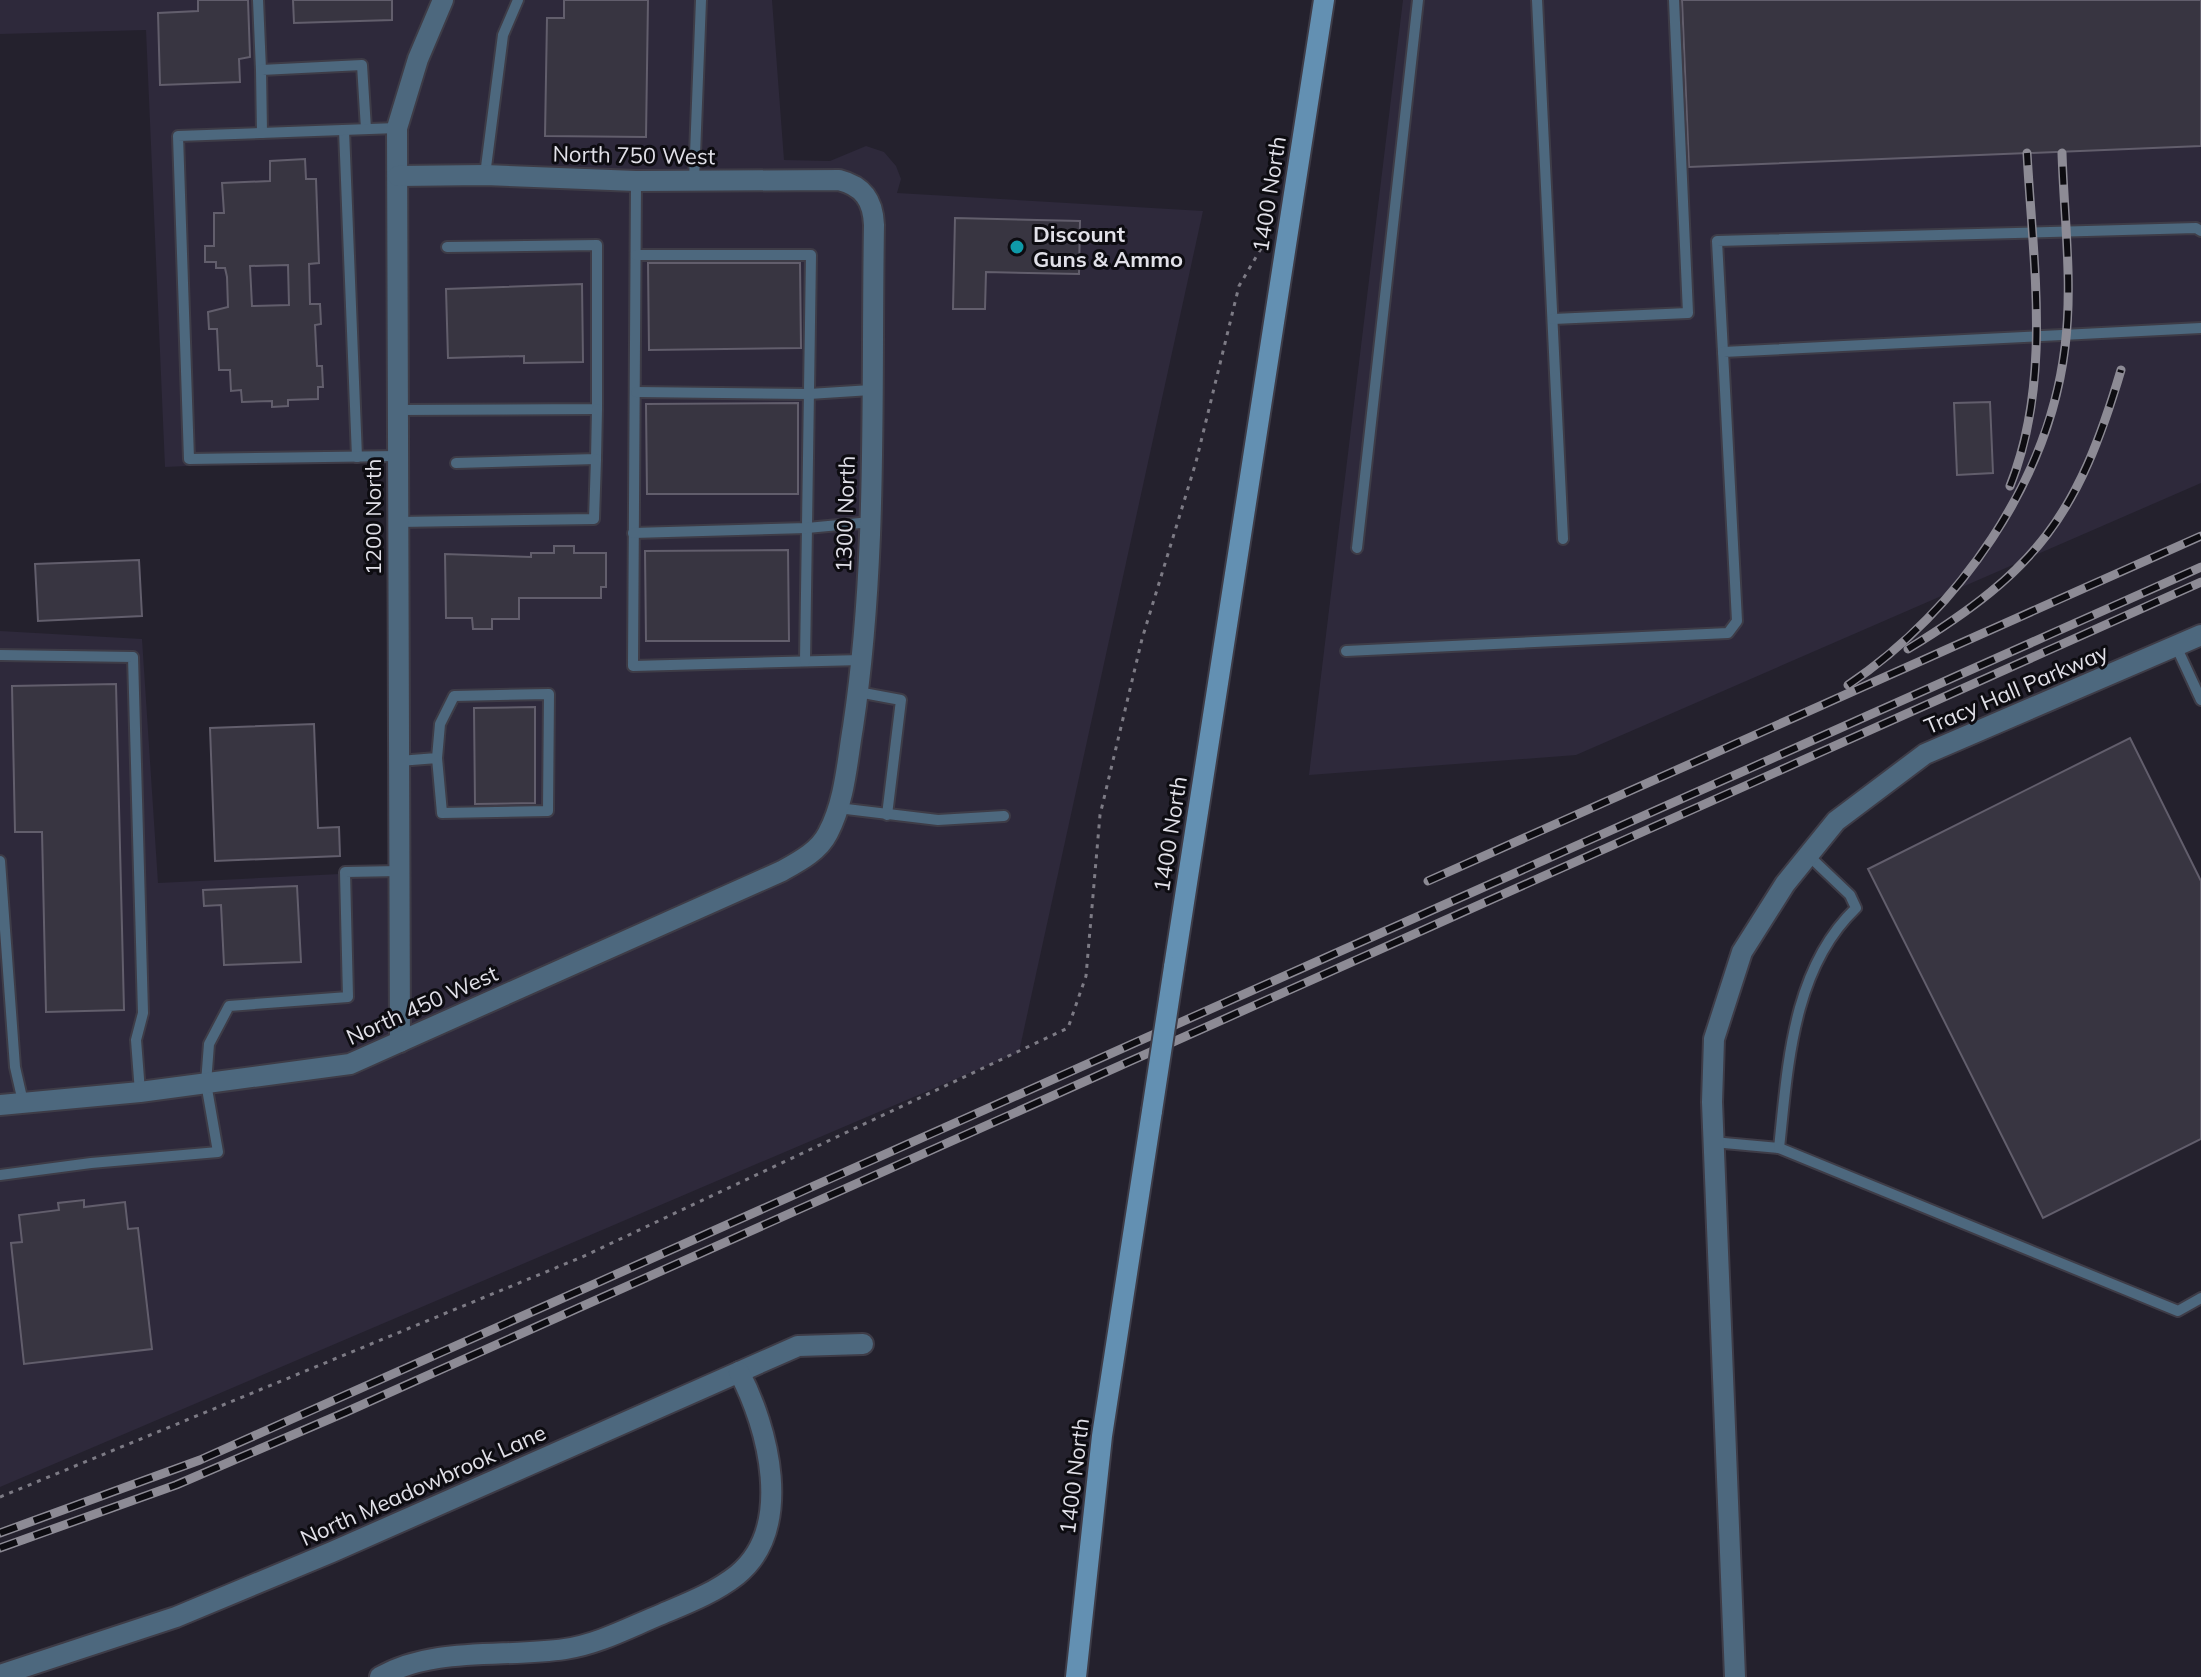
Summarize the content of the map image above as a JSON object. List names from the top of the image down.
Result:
{
  "streets": {
    "main road": ["1400 North"],
    "street": [
      "North 750 West",
      "1300 North",
      "1200 North",
      "Tracy Hall Parkway",
      "North 450 West",
      "North Meadowbrook Lane"
    ]
  },
  "crossings": [
    ["North 750 West", "1300 North"],
    ["North 750 West", "1200 North"],
    ["1300 North", "North 450 West"],
    ["1200 North", "North 450 West"]
  ],
  "places": ["Discount Guns & Ammo"]
}
